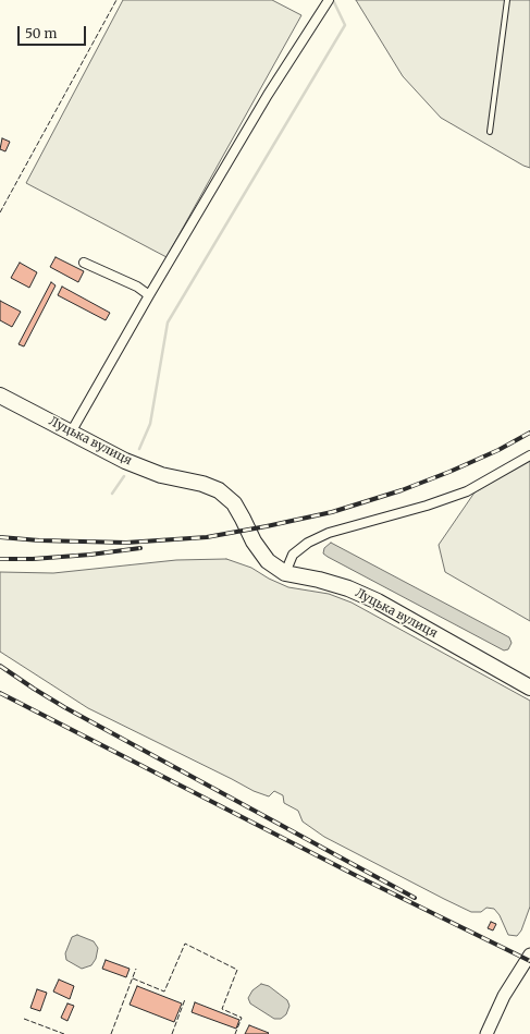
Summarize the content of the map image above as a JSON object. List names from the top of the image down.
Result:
{
  "streets": {
    "highway": ["Луцька вулиця"]
  },
  "scale_bar": "50 m"
}
